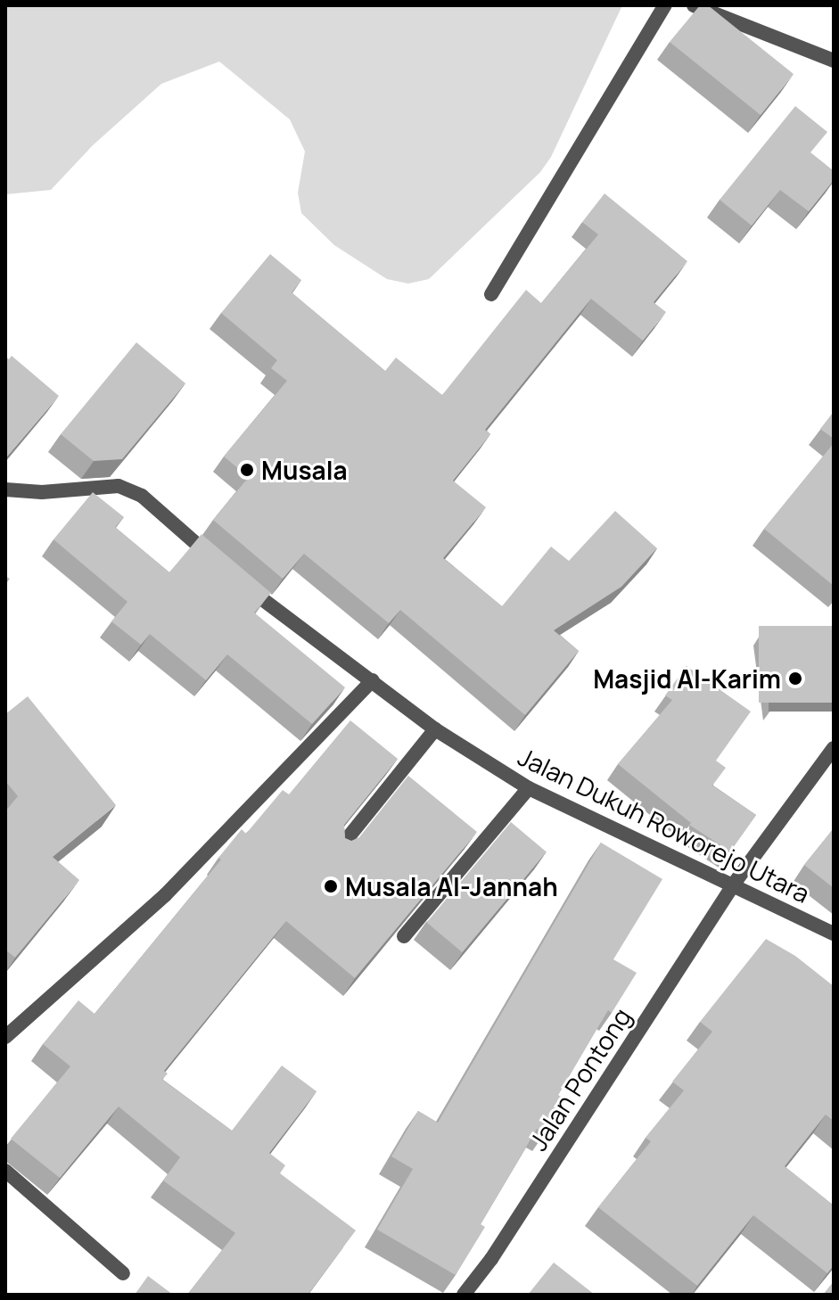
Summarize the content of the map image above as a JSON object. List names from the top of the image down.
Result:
{
  "streets": {
    "street": ["Jalan Dukuh Roworejo Utara", "Jalan Pontong"]
  },
  "crossings": [
    ["Jalan Dukuh Roworejo Utara", "Jalan Pontong"]
  ],
  "places": ["Musala", "Masjid Al-Karim", "Musala Al-Jannah"]
}
